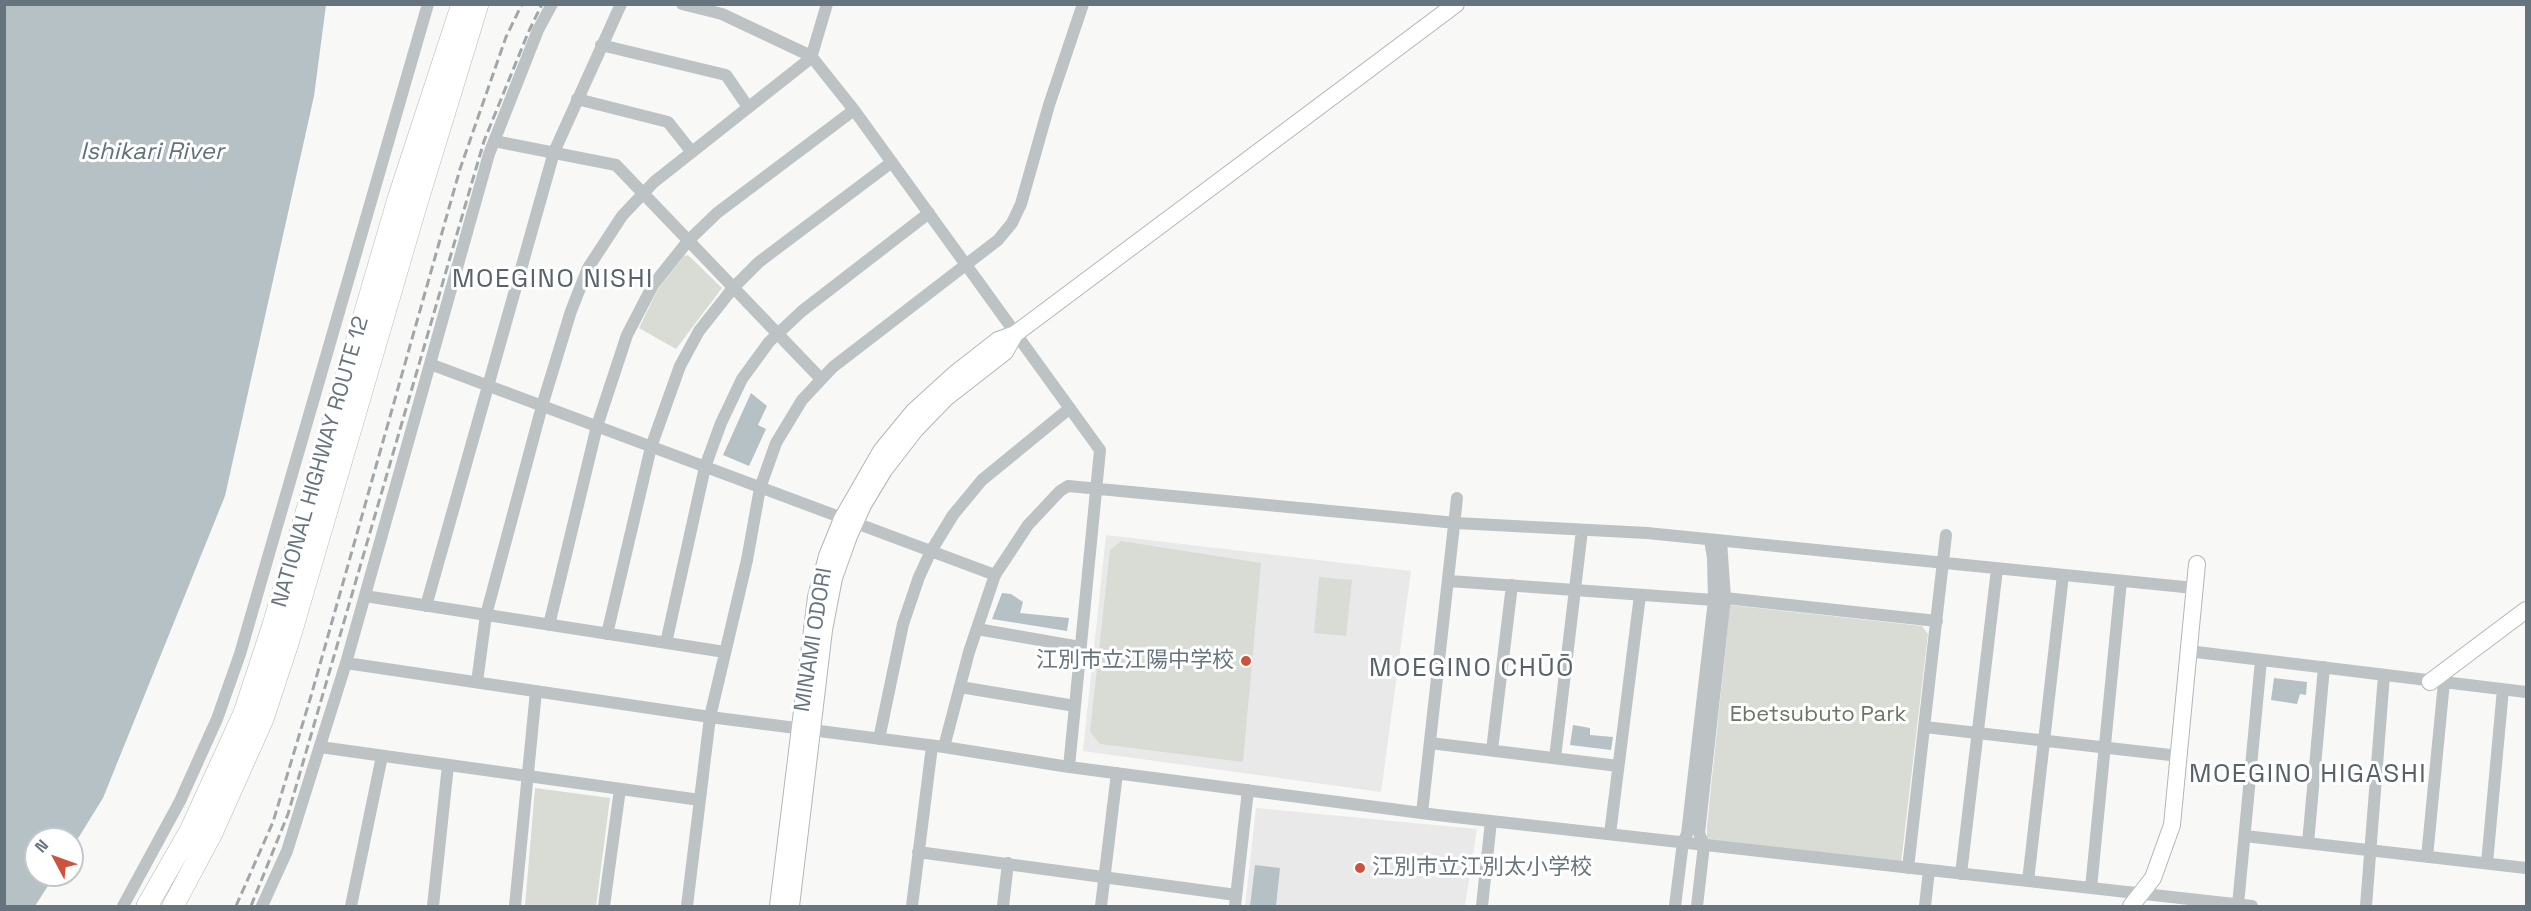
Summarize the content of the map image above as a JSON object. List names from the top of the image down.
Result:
{
  "streets": {
    "highway": ["NATIONAL HIGHWAY ROUTE 12"],
    "street": ["MINAMI ODORI"]
  },
  "districts": ["MOEGINO NISHI", "MOEGINO CHŪŌ", "MOEGINO HIGASHI"],
  "water": ["Ishikari River"],
  "parks": ["Ebetsubuto Park"],
  "places": ["江別市立江陽中学校", "江別市立江別太小学校"],
  "north": "top left"
}
